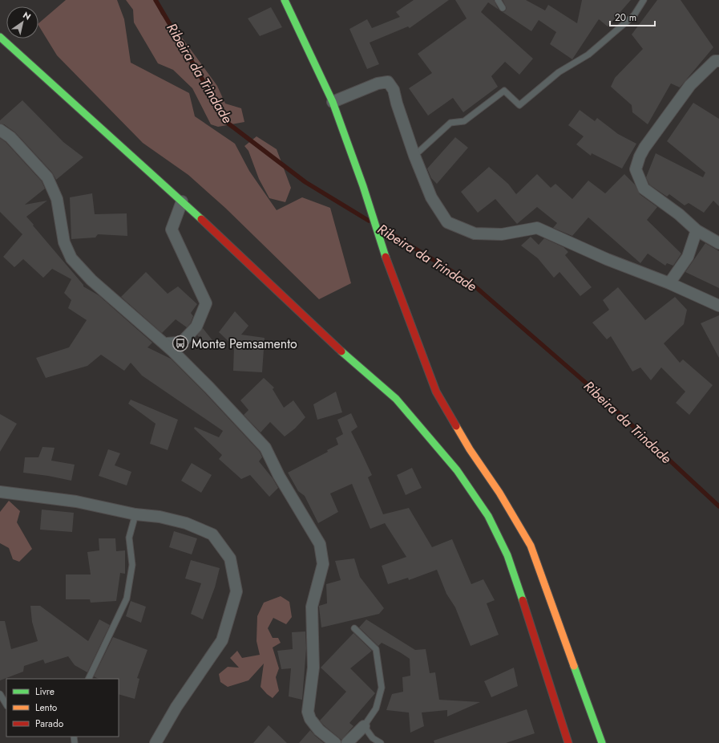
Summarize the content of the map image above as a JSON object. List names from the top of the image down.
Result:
{
  "water": ["Ribeira da Trindade"],
  "places": {
    "bus stop": ["Monte Pemsamento"]
  },
  "legend": ["Livre", "Lento", "Parado"],
  "scale_bar": "20 m",
  "north": "top right"
}
